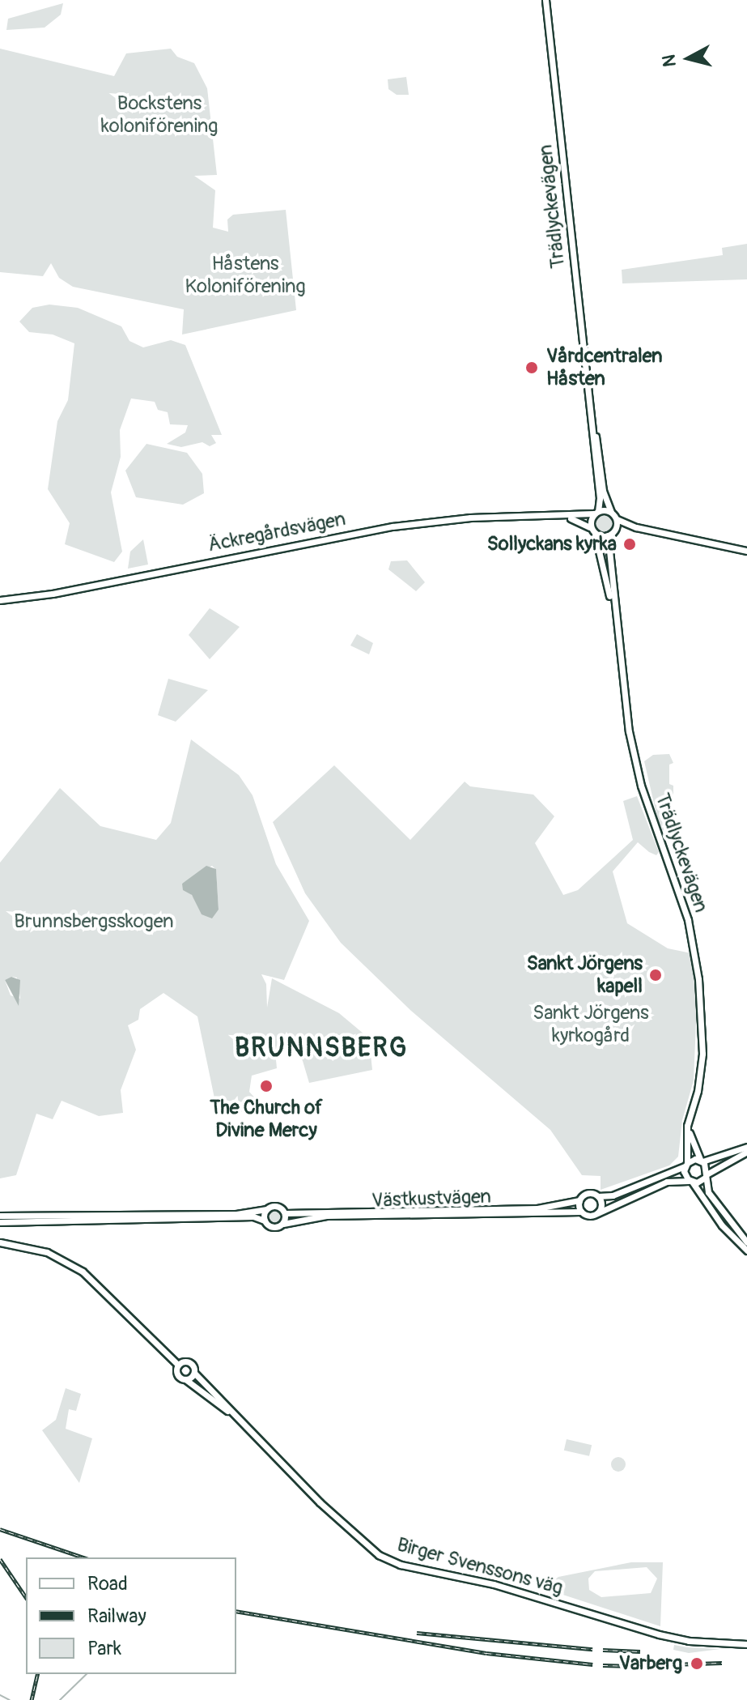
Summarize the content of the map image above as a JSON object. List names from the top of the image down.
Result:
{
  "streets": {
    "street": [
      "Trädlyckevägen",
      "Äckregårdsvägen",
      "Västkustvägen",
      "Birger Svenssons väg"
    ]
  },
  "crossings": [
    ["Trädlyckevägen", "Äckregårdsvägen"]
  ],
  "districts": ["BRUNNSBERG"],
  "parks": [
    "Bockstens koloniförening",
    "Håstens Koloniförening",
    "Brunnsbergsskogen",
    "Sankt Jörgens kyrkogård"
  ],
  "places": [
    "Vårdcentralen Håsten",
    "Sollyckans kyrka",
    "Sankt Jörgens kapell",
    "The Church of Divine Mercy",
    "Varberg"
  ],
  "legend": ["Road", "Railway", "Park"],
  "north": "left"
}
